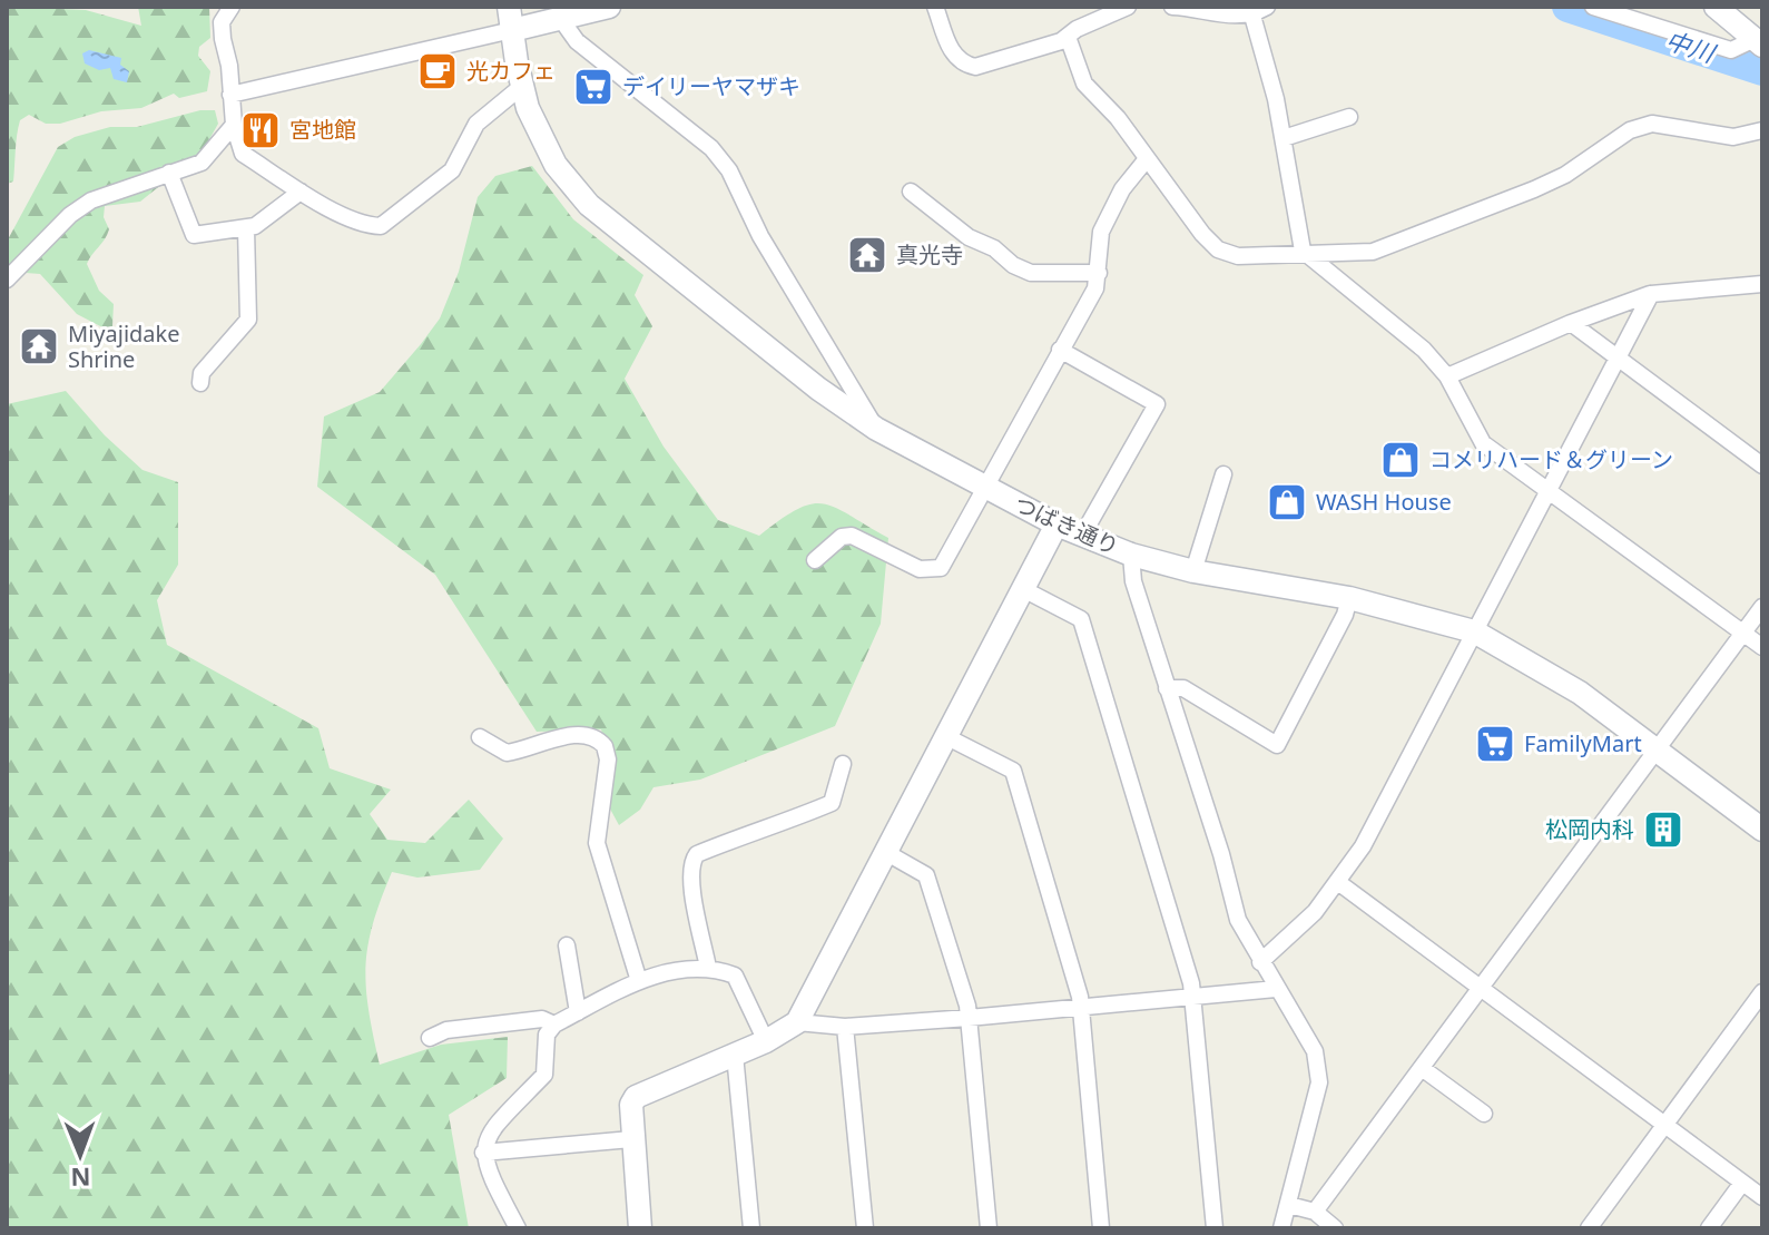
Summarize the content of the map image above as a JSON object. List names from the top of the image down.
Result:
{
  "streets": {
    "main road": ["つばき通り"]
  },
  "water": ["中川"],
  "places": {
    "cafe": ["光カフェ"],
    "supermarket": ["デイリーヤマザキ", "FamilyMart"],
    "restaurant": ["宮地館"],
    "temple": ["真光寺", "Miyajidake Shrine"],
    "shop": ["コメリハード＆グリーン", "WASH House"],
    "building": ["松岡内科"]
  },
  "north": "bottom"
}
